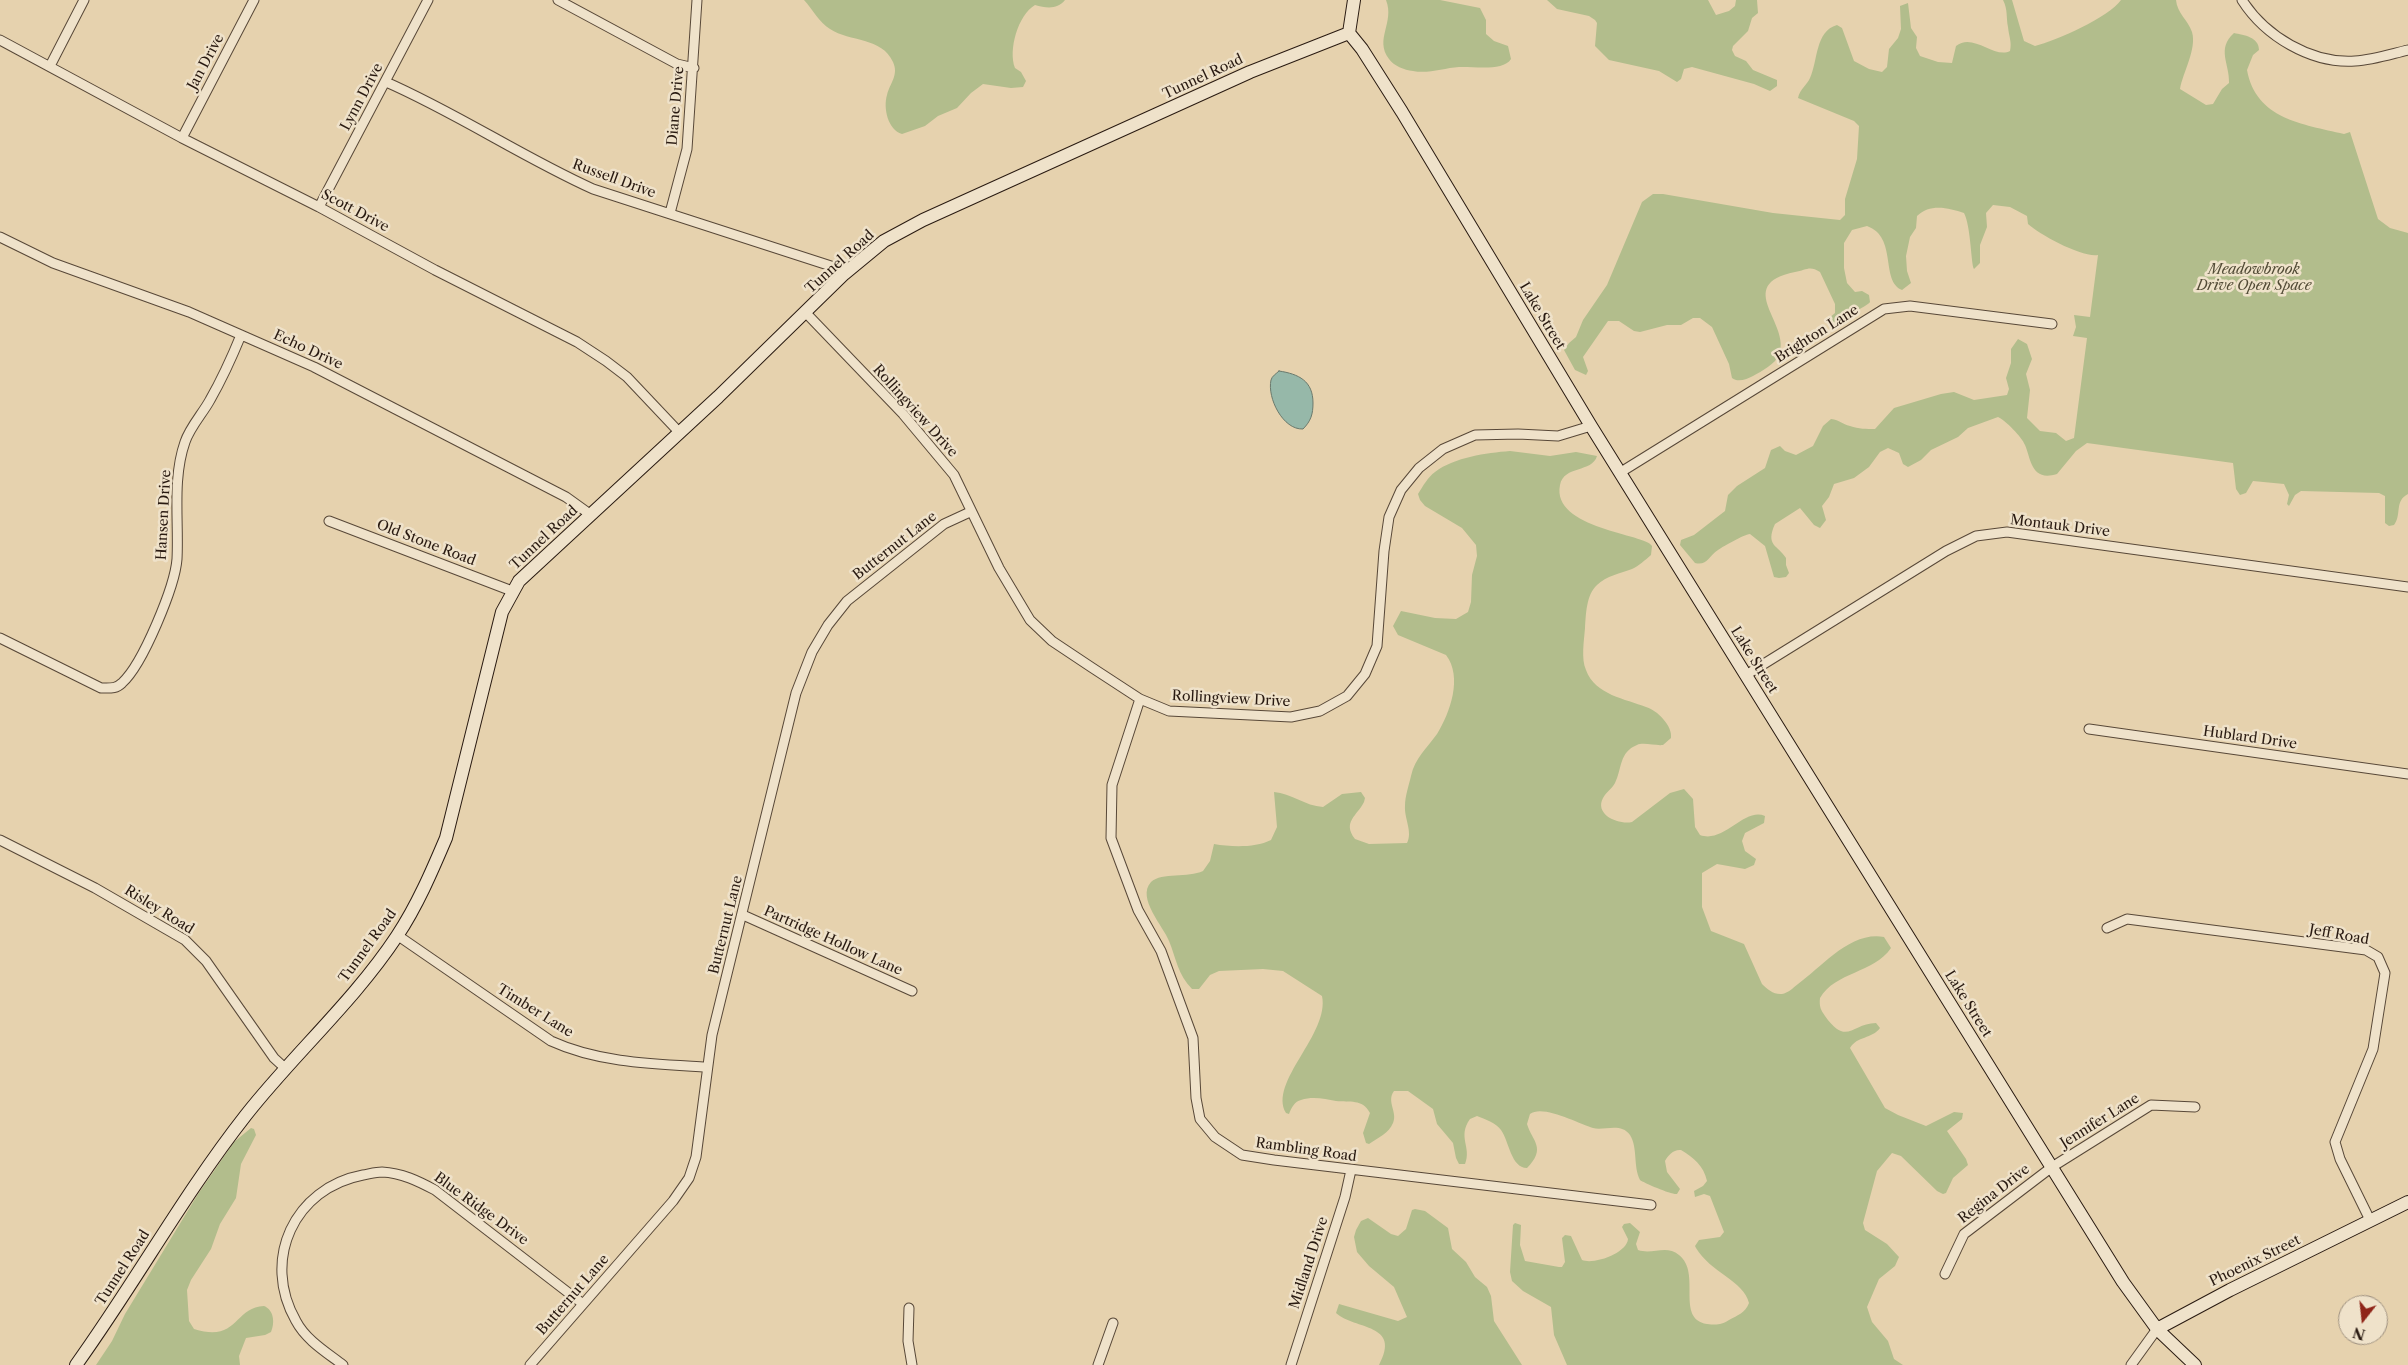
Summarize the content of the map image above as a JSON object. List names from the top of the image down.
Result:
{
  "streets": {
    "main road": ["Tunnel Road", "Lake Street", "Phoenix Street"],
    "street": [
      "Jan Drive",
      "Lynn Drive",
      "Diane Drive",
      "Russell Drive",
      "Scott Drive",
      "Brighton Lane",
      "Echo Drive",
      "Rollingview Drive",
      "Hansen Drive",
      "Montauk Drive",
      "Old Stone Road",
      "Butternut Lane",
      "Hublard Drive",
      "Risley Road",
      "Jeff Road",
      "Partridge Hollow Lane",
      "Timber Lane",
      "Jennifer Lane",
      "Rambling Road",
      "Regina Drive",
      "Blue Ridge Drive",
      "Midland Drive"
    ]
  },
  "crossings": [
    ["Jan Drive", "Scott Drive"],
    ["Tunnel Road", "Russell Drive"],
    ["Tunnel Road", "Scott Drive"],
    ["Tunnel Road", "Lake Street"],
    ["Tunnel Road", "Echo Drive"],
    ["Tunnel Road", "Rollingview Drive"],
    ["Tunnel Road", "Old Stone Road"],
    ["Tunnel Road", "Risley Road"],
    ["Tunnel Road", "Timber Lane"],
    ["Lynn Drive", "Russell Drive"],
    ["Lynn Drive", "Scott Drive"],
    ["Diane Drive", "Russell Drive"],
    ["Lake Street", "Brighton Lane"],
    ["Lake Street", "Rollingview Drive"],
    ["Lake Street", "Montauk Drive"],
    ["Lake Street", "Jennifer Lane"],
    ["Lake Street", "Regina Drive"],
    ["Lake Street", "Phoenix Street"],
    ["Echo Drive", "Hansen Drive"],
    ["Rollingview Drive", "Butternut Lane"],
    ["Rollingview Drive", "Rambling Road"],
    ["Butternut Lane", "Partridge Hollow Lane"],
    ["Butternut Lane", "Timber Lane"],
    ["Butternut Lane", "Blue Ridge Drive"],
    ["Jeff Road", "Phoenix Street"],
    ["Jennifer Lane", "Regina Drive"],
    ["Rambling Road", "Midland Drive"]
  ],
  "parks": ["Meadowbrook Drive Open Space"],
  "north": "bottom"
}
